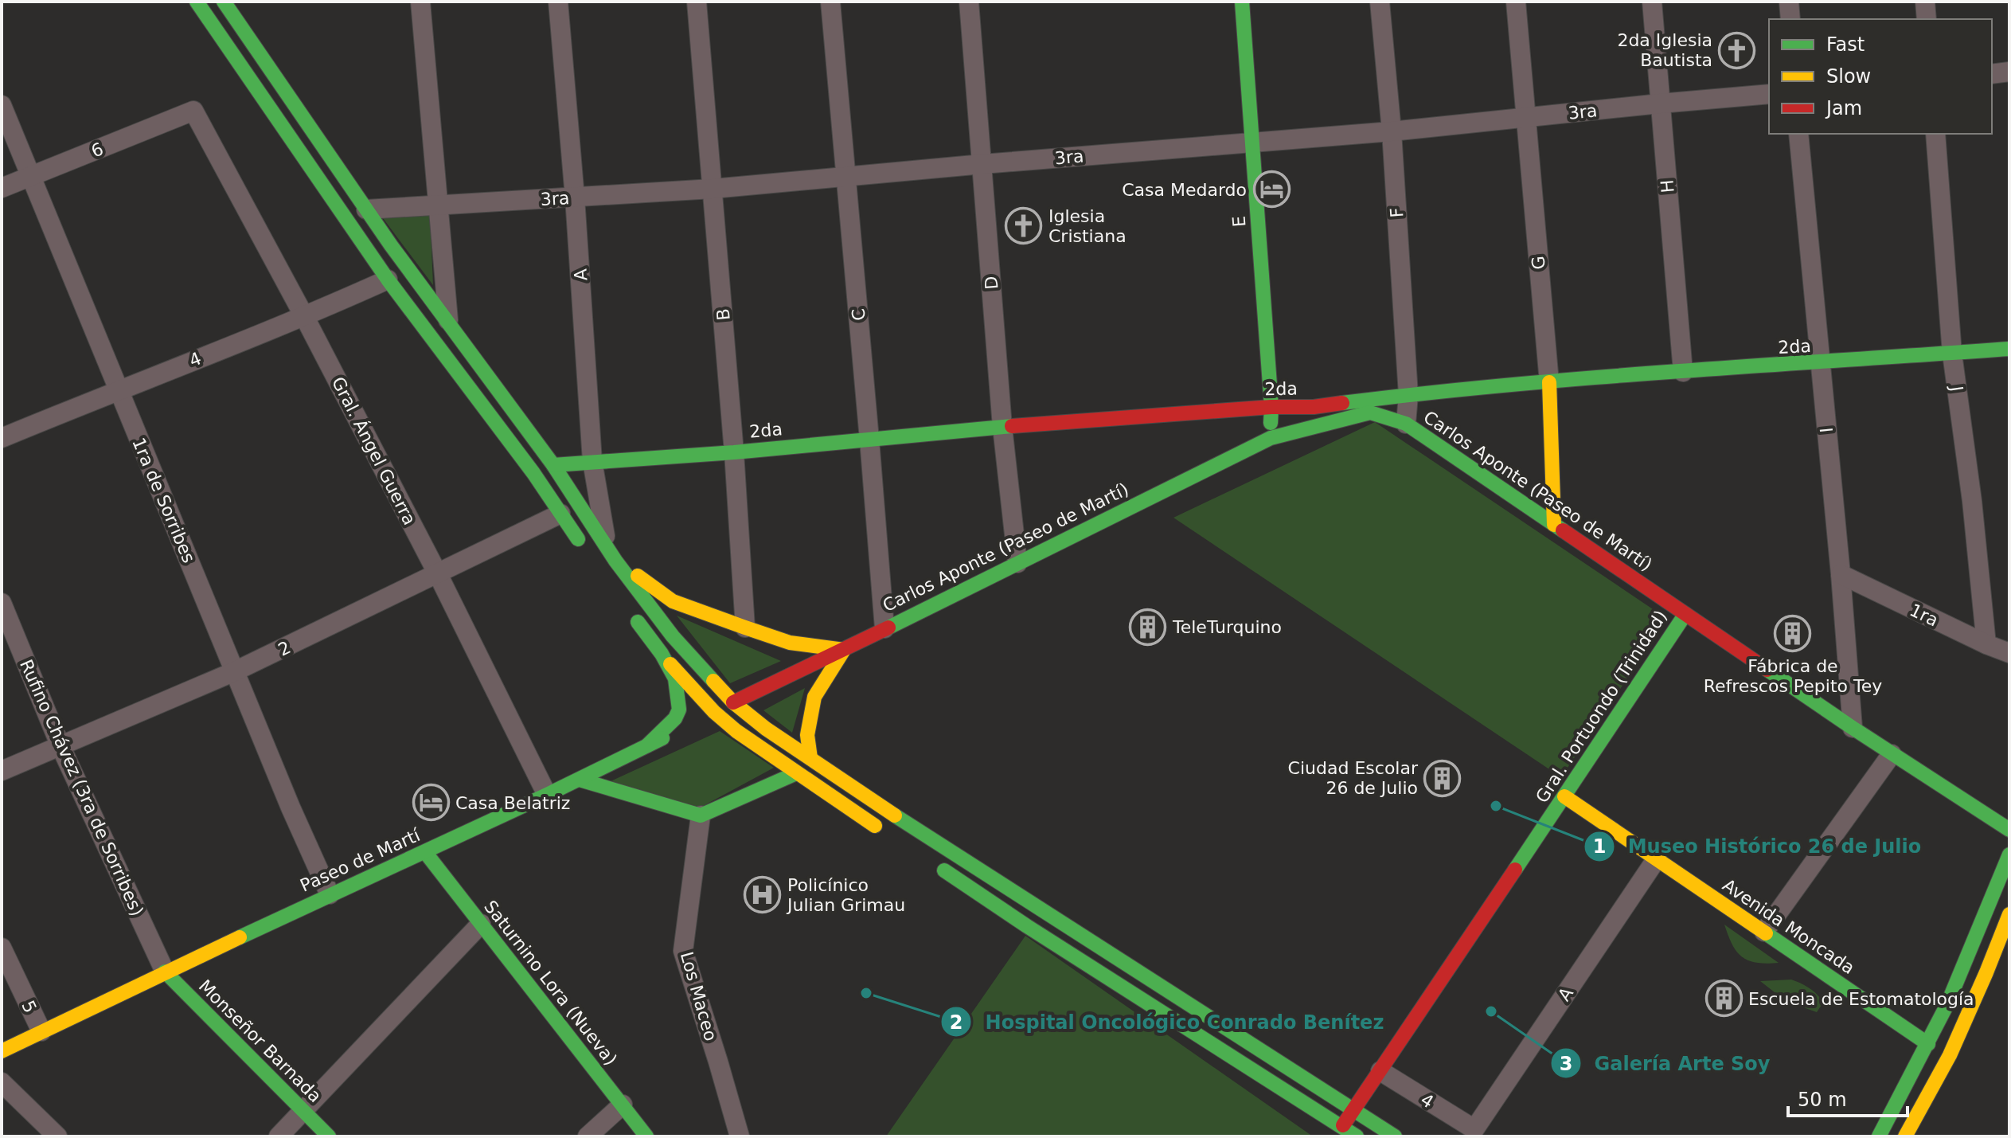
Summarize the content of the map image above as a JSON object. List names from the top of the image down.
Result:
{
  "streets": {
    "main road": [
      "E",
      "G",
      "2da",
      "Carlos Aponte (Paseo de Martí)",
      "Gral. Portuondo (Trinidad)",
      "Paseo de Martí",
      "Avenida Moncada",
      "Saturnino Lora (Nueva)",
      "Monseñor Barnada"
    ],
    "street": [
      "3ra",
      "6",
      "H",
      "F",
      "A",
      "D",
      "B",
      "C",
      "4",
      "J",
      "I",
      "Gral. Ángel Guerra",
      "1ra de Sorribes",
      "1ra",
      "2",
      "Rufino Chávez (3ra de Sorribes)",
      "Los Maceo",
      "5"
    ]
  },
  "crossings": [
    ["3ra", "H"],
    ["3ra", "F"],
    ["3ra", "E"],
    ["3ra", "G"],
    ["3ra", "A"],
    ["3ra", "D"],
    ["3ra", "B"],
    ["3ra", "C"],
    ["6", "Gral. Ángel Guerra"],
    ["6", "1ra de Sorribes"],
    ["H", "2da"],
    ["F", "2da"],
    ["F", "Carlos Aponte (Paseo de Martí)"],
    ["E", "2da"],
    ["E", "Carlos Aponte (Paseo de Martí)"],
    ["G", "2da"],
    ["G", "Carlos Aponte (Paseo de Martí)"],
    ["A", "2da"],
    ["A", "4"],
    ["A", "Avenida Moncada"],
    ["D", "2da"],
    ["D", "Carlos Aponte (Paseo de Martí)"],
    ["B", "2da"],
    ["C", "2da"],
    ["C", "Carlos Aponte (Paseo de Martí)"],
    ["2da", "J"],
    ["2da", "I"],
    ["4", "Gral. Ángel Guerra"],
    ["4", "1ra de Sorribes"],
    ["4", "Gral. Portuondo (Trinidad)"],
    ["J", "1ra"],
    ["I", "Carlos Aponte (Paseo de Martí)"],
    ["I", "1ra"],
    ["Gral. Ángel Guerra", "2"],
    ["Gral. Ángel Guerra", "Paseo de Martí"],
    ["Carlos Aponte (Paseo de Martí)", "Gral. Portuondo (Trinidad)"],
    ["Carlos Aponte (Paseo de Martí)", "Paseo de Martí"],
    ["1ra de Sorribes", "2"],
    ["1ra de Sorribes", "Paseo de Martí"],
    ["2", "Rufino Chávez (3ra de Sorribes)"],
    ["Gral. Portuondo (Trinidad)", "Avenida Moncada"],
    ["Rufino Chávez (3ra de Sorribes)", "Paseo de Martí"],
    ["Rufino Chávez (3ra de Sorribes)", "Monseñor Barnada"],
    ["Paseo de Martí", "Saturnino Lora (Nueva)"],
    ["Paseo de Martí", "5"],
    ["Paseo de Martí", "Monseñor Barnada"]
  ],
  "places": {
    "church": ["2da Iglesia Bautista", "Iglesia Cristiana"],
    "hotel": ["Casa Medardo", "Casa Belatriz"],
    "building": [
      "TeleTurquino",
      "Fábrica de Refrescos Pepito Tey",
      "Ciudad Escolar 26 de Julio",
      "Escuela de Estomatología"
    ],
    "other": ["Museo Histórico 26 de Julio", "Hospital Oncológico Conrado Benítez", "Galería Arte Soy"],
    "hospital": ["Policínico Julian Grimau"]
  },
  "legend": ["Fast", "Slow", "Jam"],
  "scale_bar": "50 m"
}
